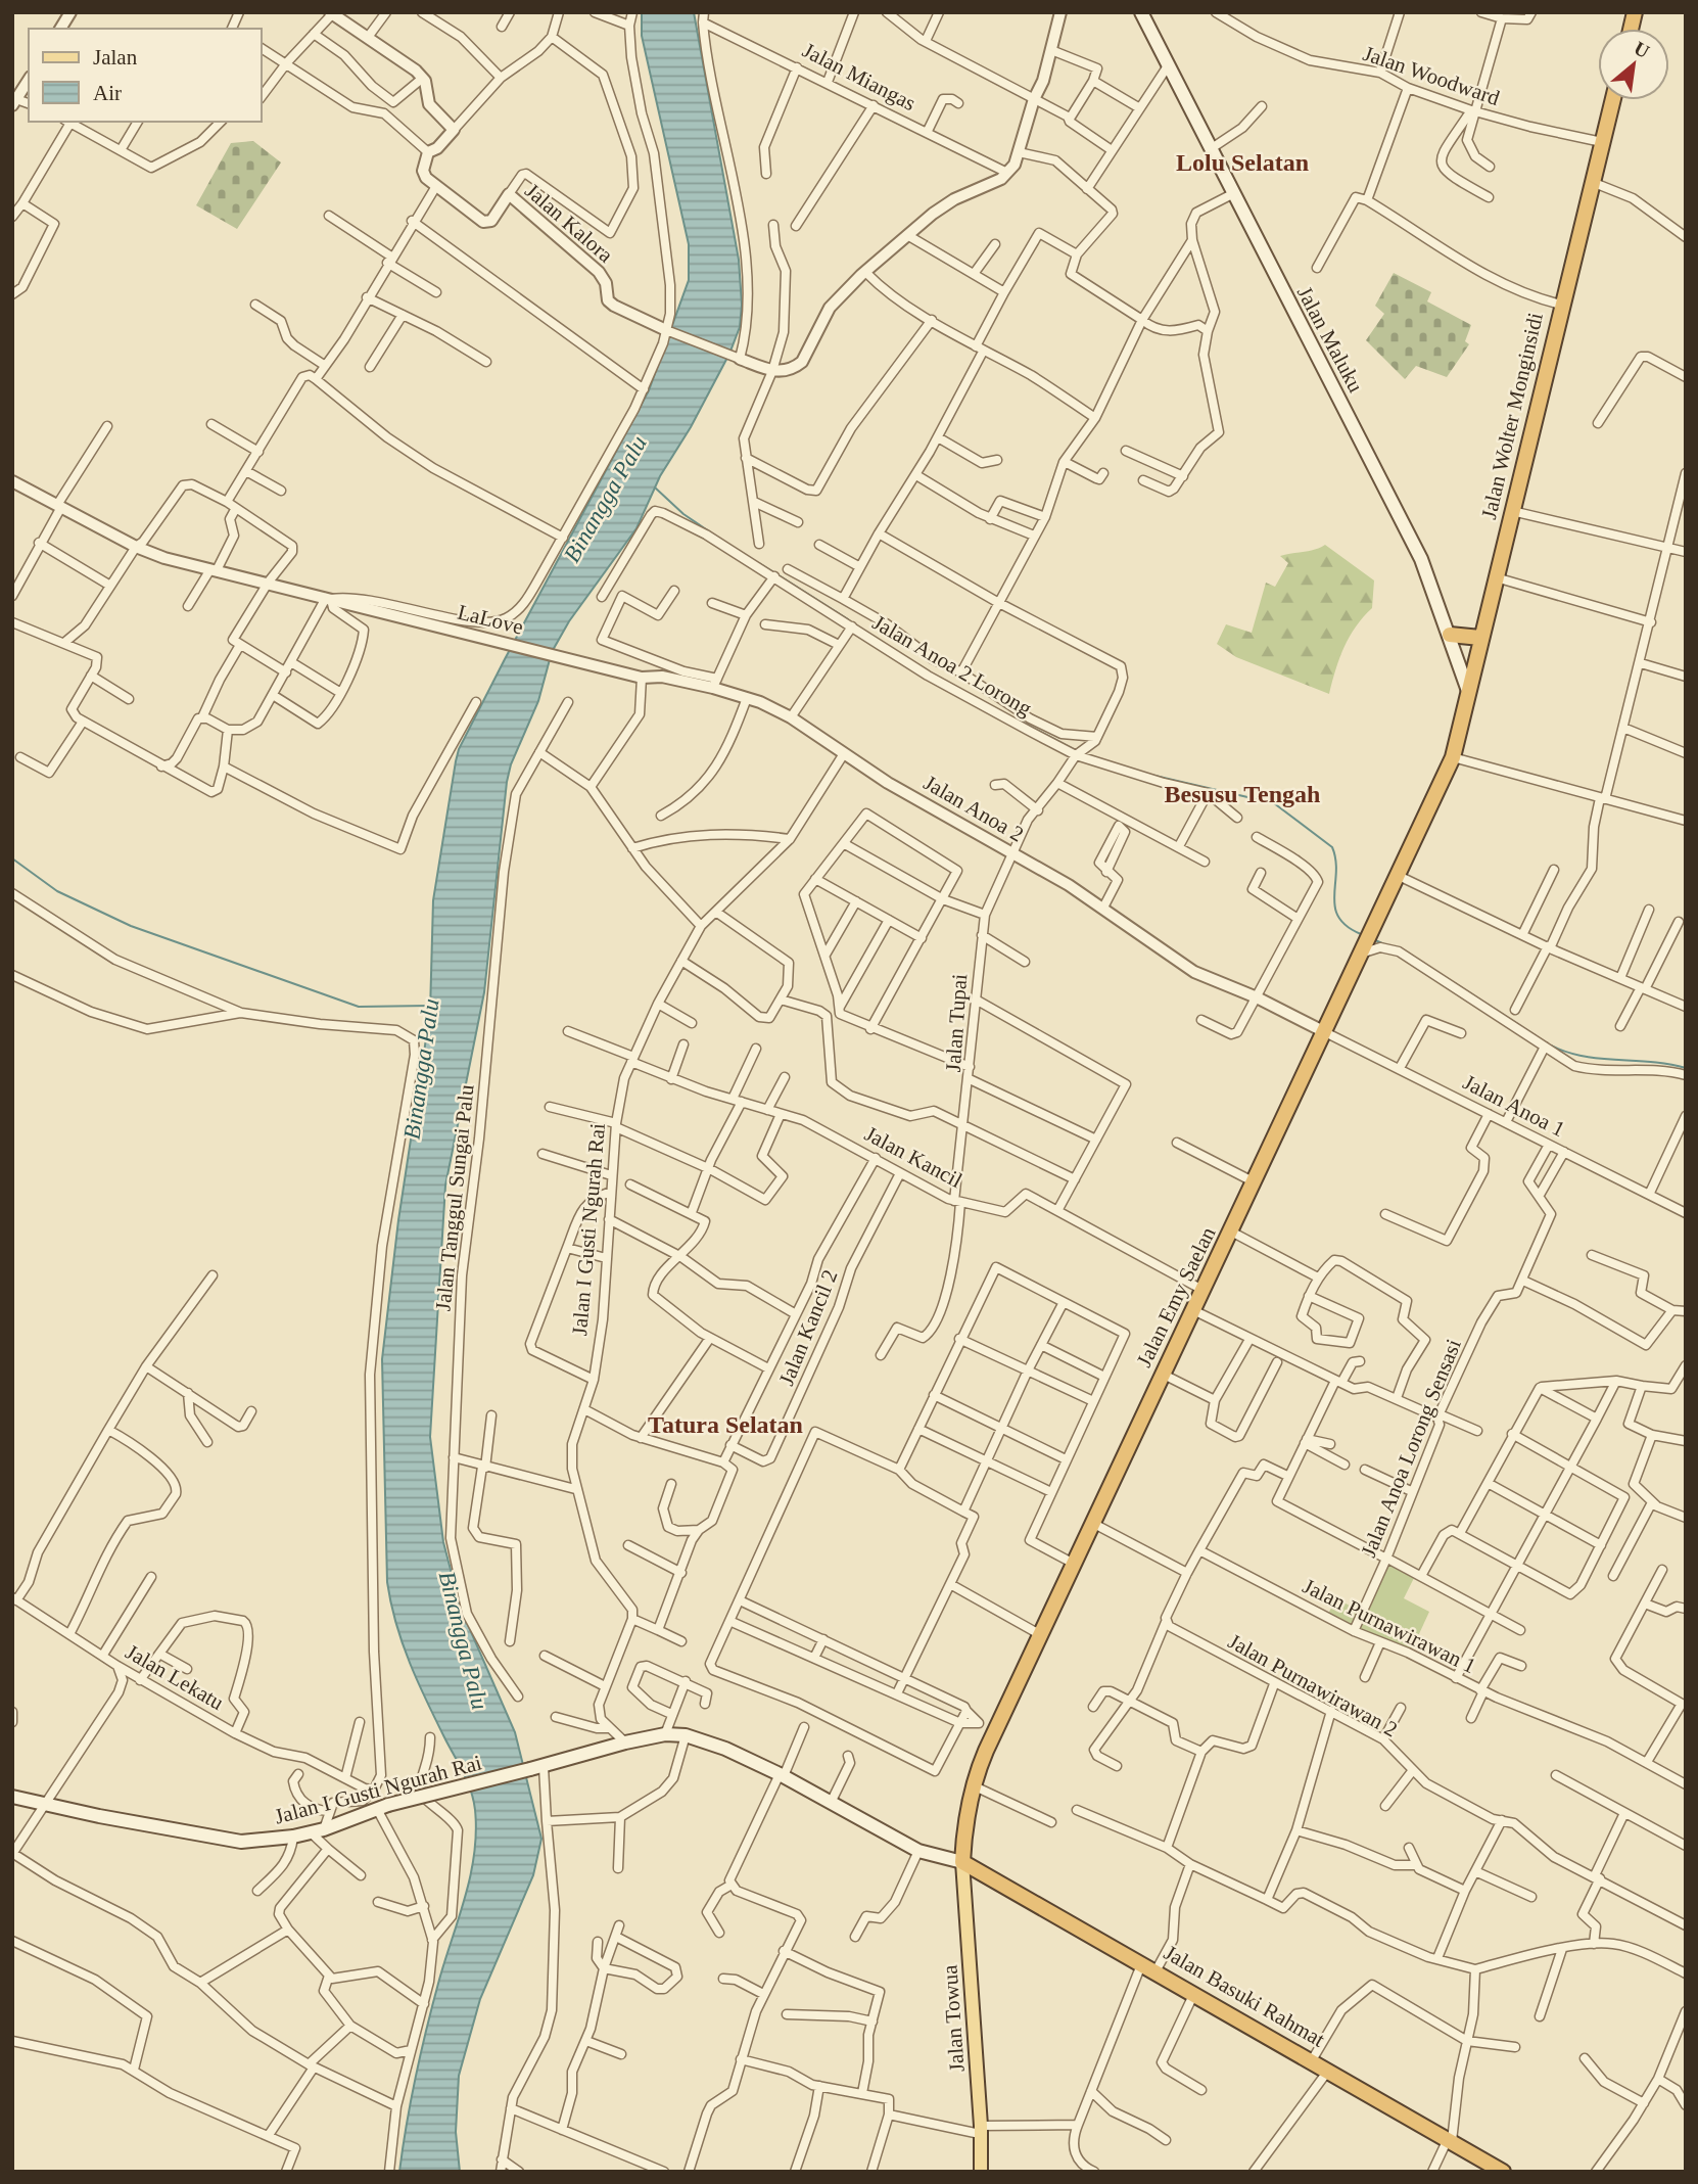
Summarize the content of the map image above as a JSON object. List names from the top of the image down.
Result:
{
  "streets": {
    "highway": ["Jalan Wolter Monginsidi", "Jalan Emy Saelan", "Jalan Basuki Rahmat"],
    "main road": ["Jalan Maluku", "Jalan I Gusti Ngurah Rai", "Jalan Towua"],
    "street": [
      "Jalan Woodward",
      "Jalan Miangas",
      "Jalan Kalora",
      "LaLove",
      "Jalan Anoa 2 Lorong",
      "Jalan Anoa 2",
      "Jalan Tupai",
      "Jalan Anoa 1",
      "Jalan Kancil",
      "Jalan Tanggul Sungai Palu",
      "Jalan Kancil 2",
      "Jalan Anoa Lorong Sensasi",
      "Jalan Purnawirawan 1",
      "Jalan Lekatu",
      "Jalan Purnawirawan 2"
    ]
  },
  "crossings": [
    ["Jalan Woodward", "Jalan Wolter Monginsidi"],
    ["Jalan Maluku", "Jalan Wolter Monginsidi"],
    ["Jalan Wolter Monginsidi", "Jalan Emy Saelan"],
    ["LaLove", "Jalan Anoa 2"],
    ["Jalan Anoa 2 Lorong", "Jalan Tupai"],
    ["Jalan Anoa 2", "Jalan Tupai"],
    ["Jalan Anoa 2", "Jalan Anoa 1"],
    ["Jalan Anoa 2", "Jalan I Gusti Ngurah Rai"],
    ["Jalan Anoa 2", "Jalan Emy Saelan"],
    ["Jalan Tupai", "Jalan Kancil"],
    ["Jalan Anoa 1", "Jalan Emy Saelan"],
    ["Jalan Kancil", "Jalan I Gusti Ngurah Rai"],
    ["Jalan Kancil", "Jalan Emy Saelan"],
    ["Jalan Kancil", "Jalan Kancil 2"],
    ["Jalan I Gusti Ngurah Rai", "Jalan Emy Saelan"],
    ["Jalan I Gusti Ngurah Rai", "Jalan Kancil 2"],
    ["Jalan I Gusti Ngurah Rai", "Jalan Basuki Rahmat"],
    ["Jalan I Gusti Ngurah Rai", "Jalan Towua"],
    ["Jalan Emy Saelan", "Jalan Basuki Rahmat"],
    ["Jalan Emy Saelan", "Jalan Towua"],
    ["Jalan Anoa Lorong Sensasi", "Jalan Purnawirawan 1"],
    ["Jalan Basuki Rahmat", "Jalan Towua"]
  ],
  "districts": ["Lolu Selatan", "Besusu Tengah", "Tatura Selatan"],
  "water": ["Binangga Palu"],
  "legend": ["Jalan", "Air"],
  "north": "top right"
}
